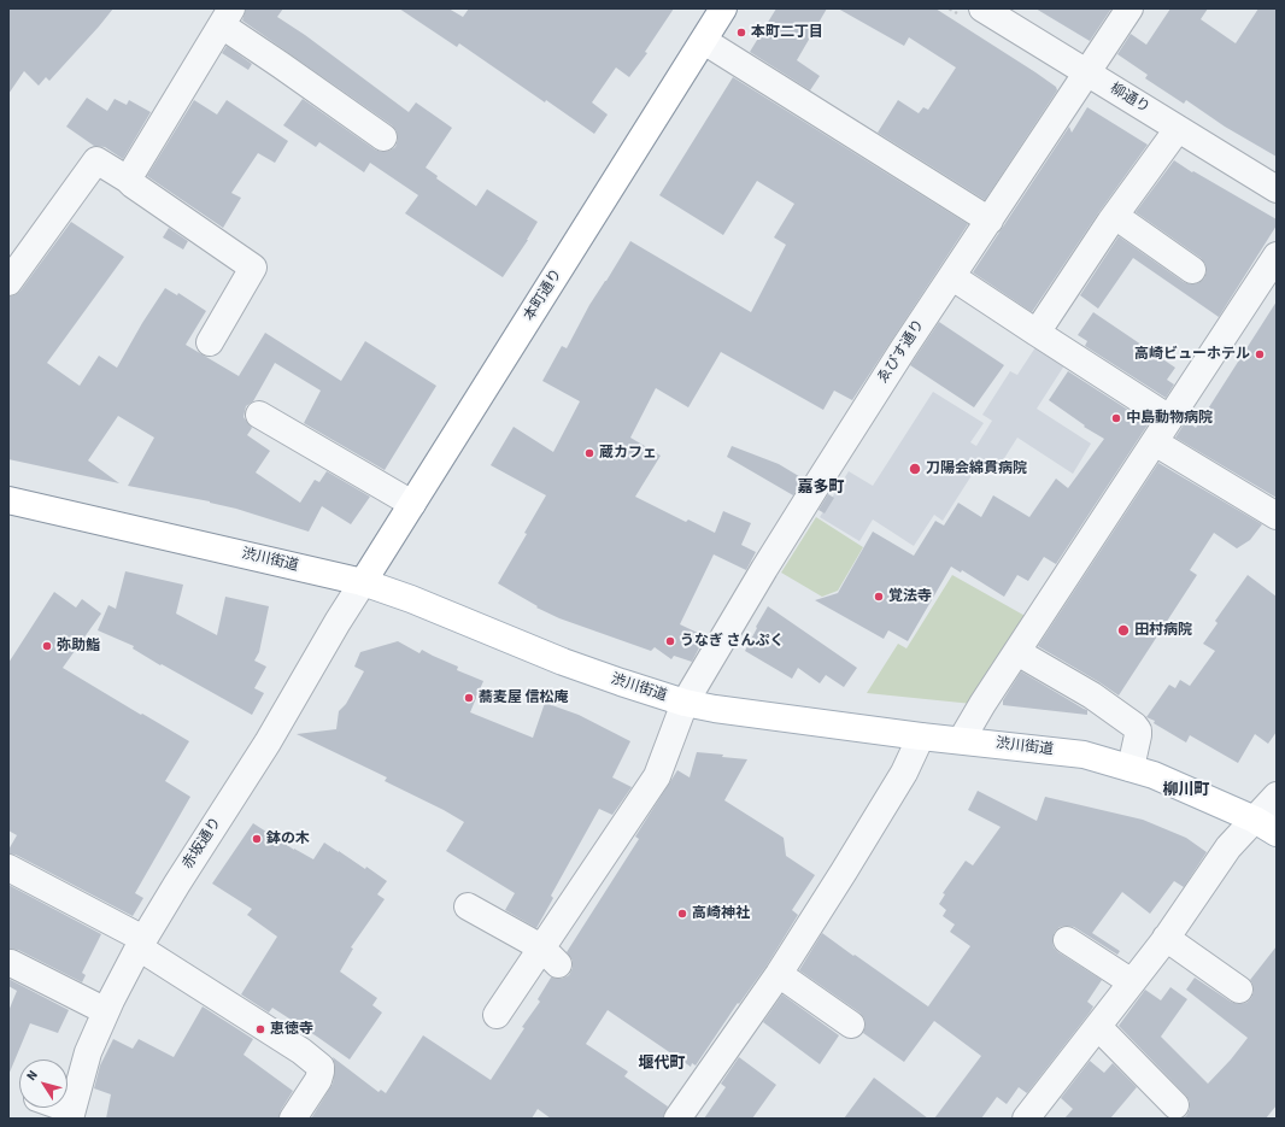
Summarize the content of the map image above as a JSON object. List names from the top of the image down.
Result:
{
  "streets": {
    "main road": ["本町通り", "渋川街道"],
    "street": ["柳通り", "ゑびす通り", "赤坂通り"]
  },
  "crossings": [
    ["柳通り", "ゑびす通り"],
    ["本町通り", "渋川街道"],
    ["本町通り", "赤坂通り"],
    ["ゑびす通り", "渋川街道"],
    ["渋川街道", "赤坂通り"]
  ],
  "districts": ["嘉多町", "柳川町", "堰代町"],
  "places": [
    "本町二丁目",
    "高崎ビューホテル",
    "中島動物病院",
    "蔵カフェ",
    "刀陽会綿貫病院",
    "覚法寺",
    "田村病院",
    "うなぎ さんぷく",
    "弥助鮨",
    "蕎麦屋 信松庵",
    "鉢の木",
    "高崎神社",
    "恵徳寺"
  ],
  "north": "top left"
}
